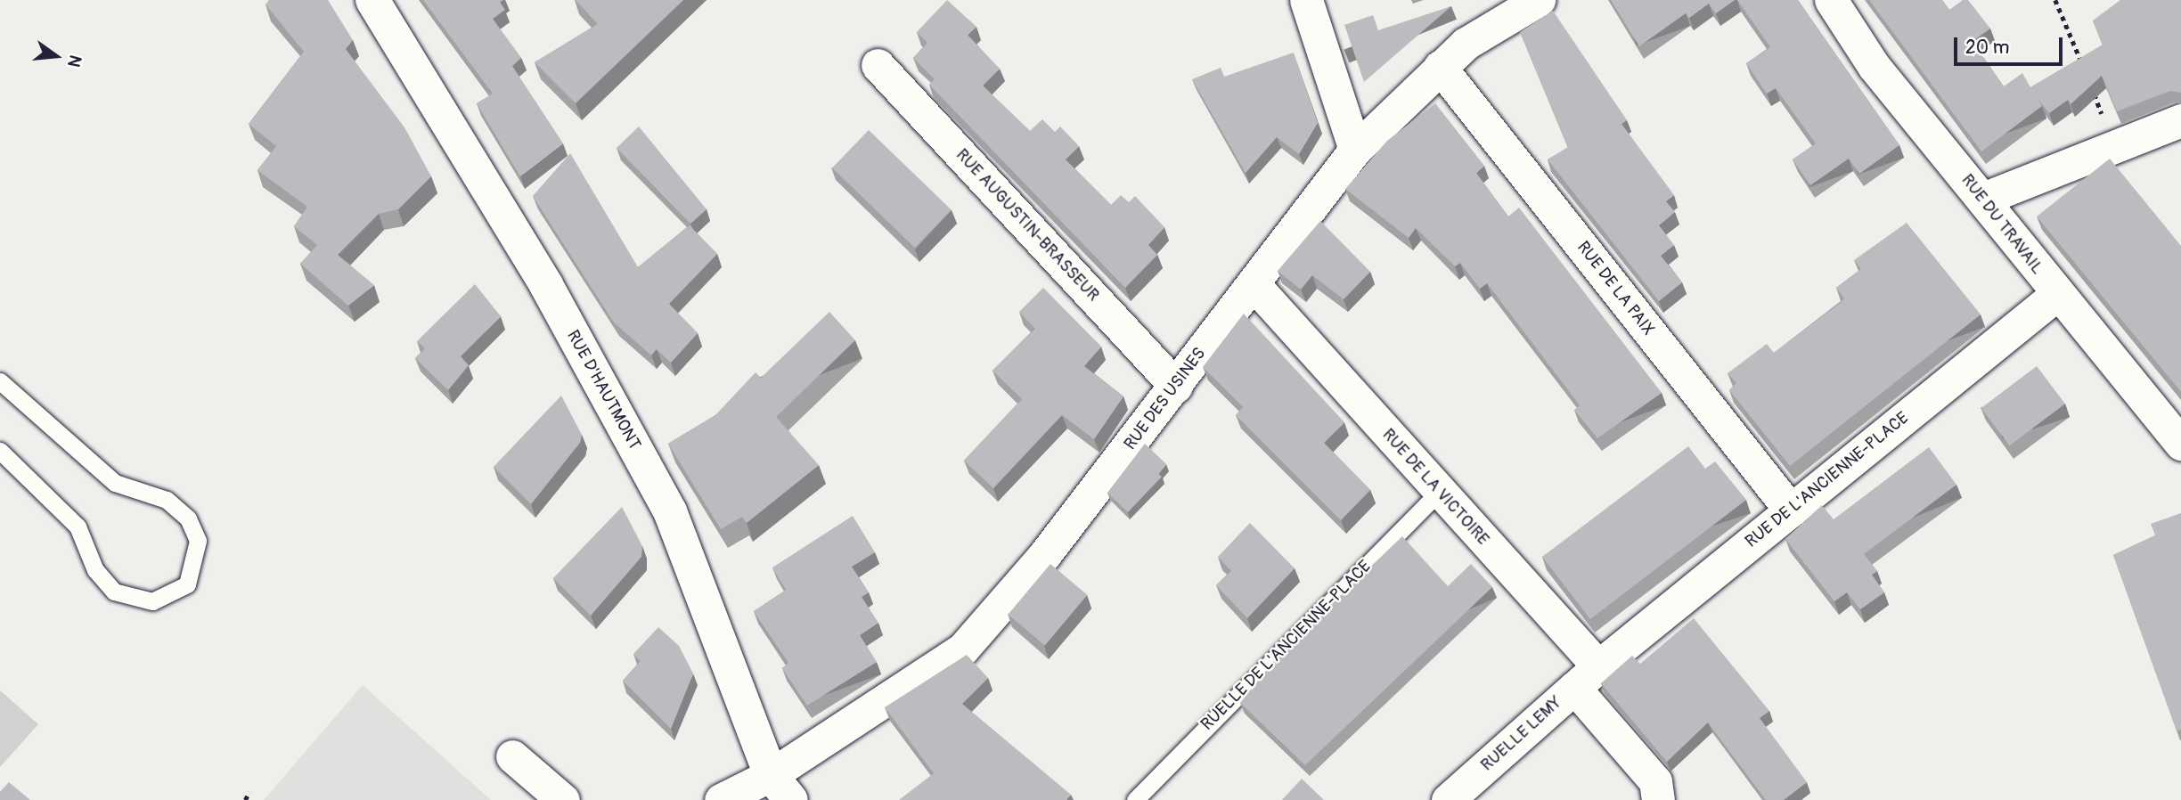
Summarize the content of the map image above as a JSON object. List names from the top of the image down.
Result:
{
  "streets": {
    "street": [
      "RUE DU TRAVAIL",
      "RUE AUGUSTIN-BRASSEUR",
      "RUE DE LA PAIX",
      "RUE D'HAUTMONT",
      "RUE DES USINES",
      "RUE DE L'ANCIENNE-PLACE",
      "RUE DE LA VICTOIRE",
      "RUELLE LEMY"
    ],
    "lane": ["RUELLE DE L'ANCIENNE-PLACE"]
  },
  "crossings": [
    ["RUE DU TRAVAIL", "RUE DE L'ANCIENNE-PLACE"],
    ["RUE AUGUSTIN-BRASSEUR", "RUE DES USINES"],
    ["RUE DE LA PAIX", "RUE DES USINES"],
    ["RUE DE LA PAIX", "RUE DE L'ANCIENNE-PLACE"],
    ["RUE D'HAUTMONT", "RUE DES USINES"],
    ["RUE DES USINES", "RUE DE LA VICTOIRE"],
    ["RUE DE L'ANCIENNE-PLACE", "RUE DE LA VICTOIRE"],
    ["RUE DE LA VICTOIRE", "RUELLE DE L'ANCIENNE-PLACE"]
  ],
  "scale_bar": "20 m",
  "north": "right"
}
